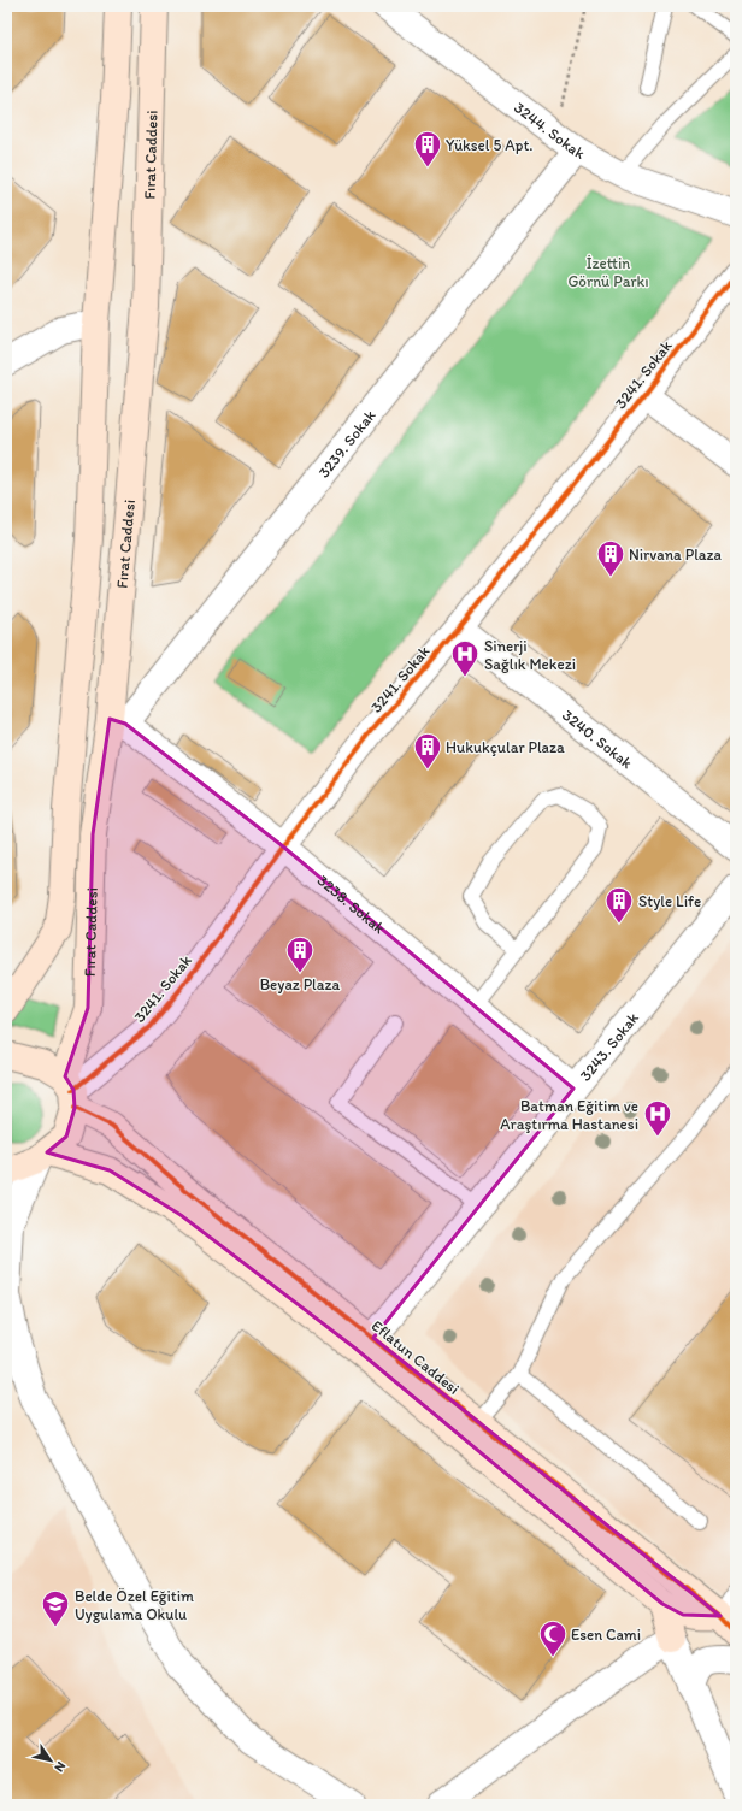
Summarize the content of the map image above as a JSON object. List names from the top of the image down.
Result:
{
  "streets": {
    "main road": ["Fırat Caddesi", "Eflatun Caddesi"],
    "street": [
      "3244. Sokak",
      "3241. Sokak",
      "3239. Sokak",
      "3240. Sokak",
      "3238. Sokak",
      "3243. Sokak"
    ]
  },
  "crossings": [
    ["3244. Sokak", "3239. Sokak"],
    ["Fırat Caddesi", "3241. Sokak"],
    ["Fırat Caddesi", "3239. Sokak"],
    ["Fırat Caddesi", "3238. Sokak"],
    ["Fırat Caddesi", "Eflatun Caddesi"],
    ["3241. Sokak", "3240. Sokak"],
    ["3241. Sokak", "3238. Sokak"],
    ["3241. Sokak", "Eflatun Caddesi"],
    ["3239. Sokak", "3238. Sokak"],
    ["3238. Sokak", "3243. Sokak"],
    ["3243. Sokak", "Eflatun Caddesi"]
  ],
  "parks": ["İzettin Görnü Parkı"],
  "places": {
    "building": [
      "Yüksel 5 Apt.",
      "Nirvana Plaza",
      "Hukukçular Plaza",
      "Style Life",
      "Beyaz Plaza"
    ],
    "hospital": ["Sinerji Sağlık Mekezi", "Batman Eğitim ve Araştırma Hastanesi"],
    "school or university": ["Belde Özel Eğitim Uygulama Okulu"],
    "mosque": ["Esen Cami"]
  },
  "north": "bottom right"
}
